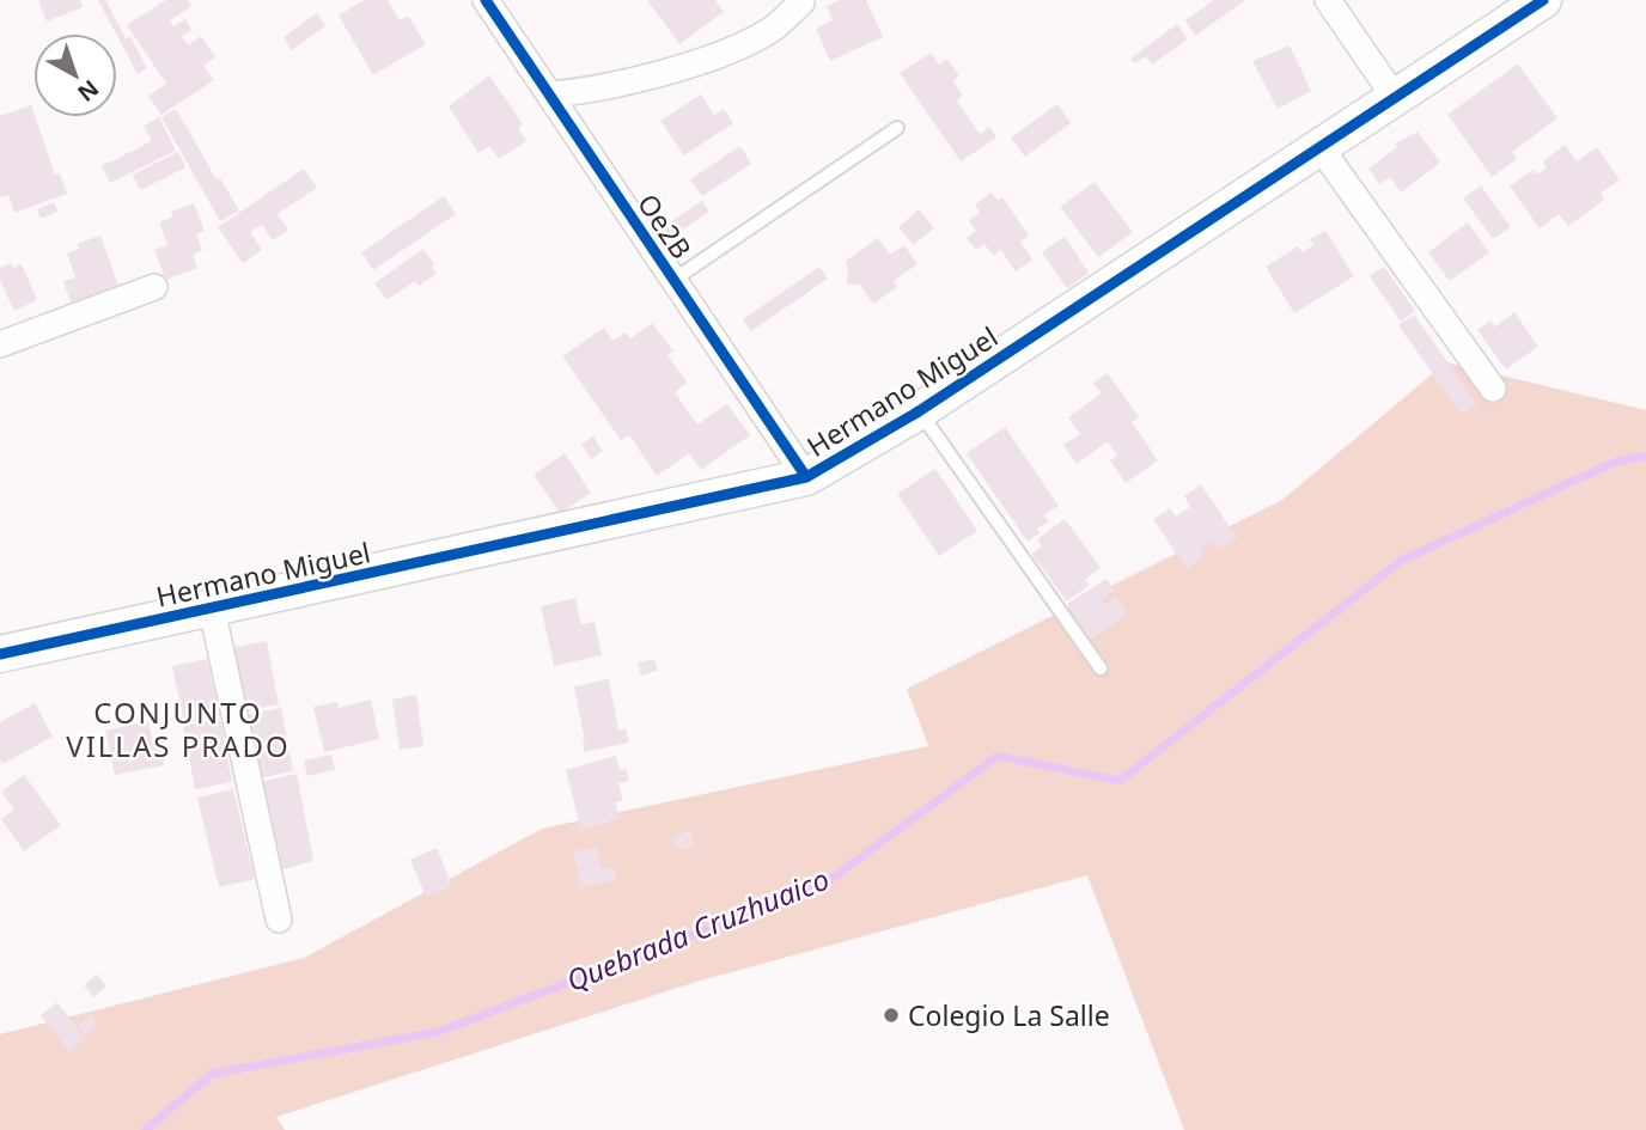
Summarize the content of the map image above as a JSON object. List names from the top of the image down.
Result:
{
  "streets": {
    "street": ["Oe2B", "Hermano Miguel"]
  },
  "crossings": [
    ["Oe2B", "Hermano Miguel"]
  ],
  "districts": ["CONJUNTO VILLAS PRADO"],
  "water": ["Quebrada Cruzhuaico"],
  "places": ["Colegio La Salle"],
  "north": "bottom right"
}
